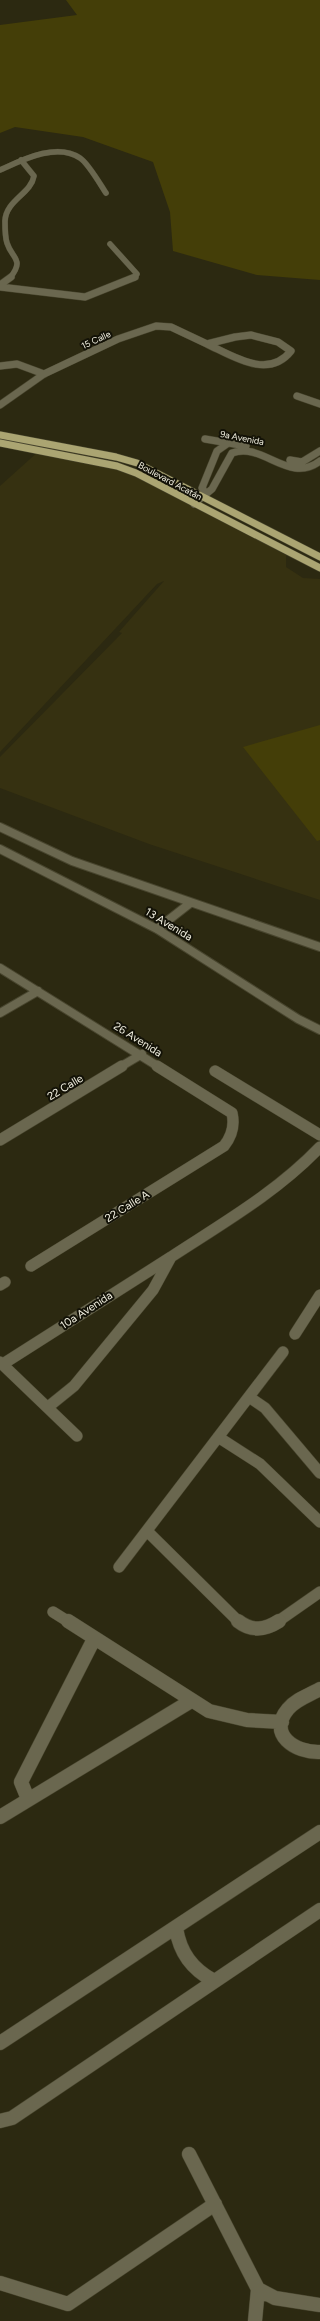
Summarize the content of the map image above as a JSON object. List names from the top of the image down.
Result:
{
  "streets": {
    "main road": ["Boulevard Acatán"],
    "street": [
      "15 Calle",
      "9a Avenida",
      "13 Avenida",
      "26 Avenida",
      "22 Calle",
      "22 Calle A",
      "10a Avenida"
    ]
  },
  "crossings": [
    ["9a Avenida", "Boulevard Acatán"],
    ["26 Avenida", "22 Calle"],
    ["26 Avenida", "22 Calle A"]
  ]
}
